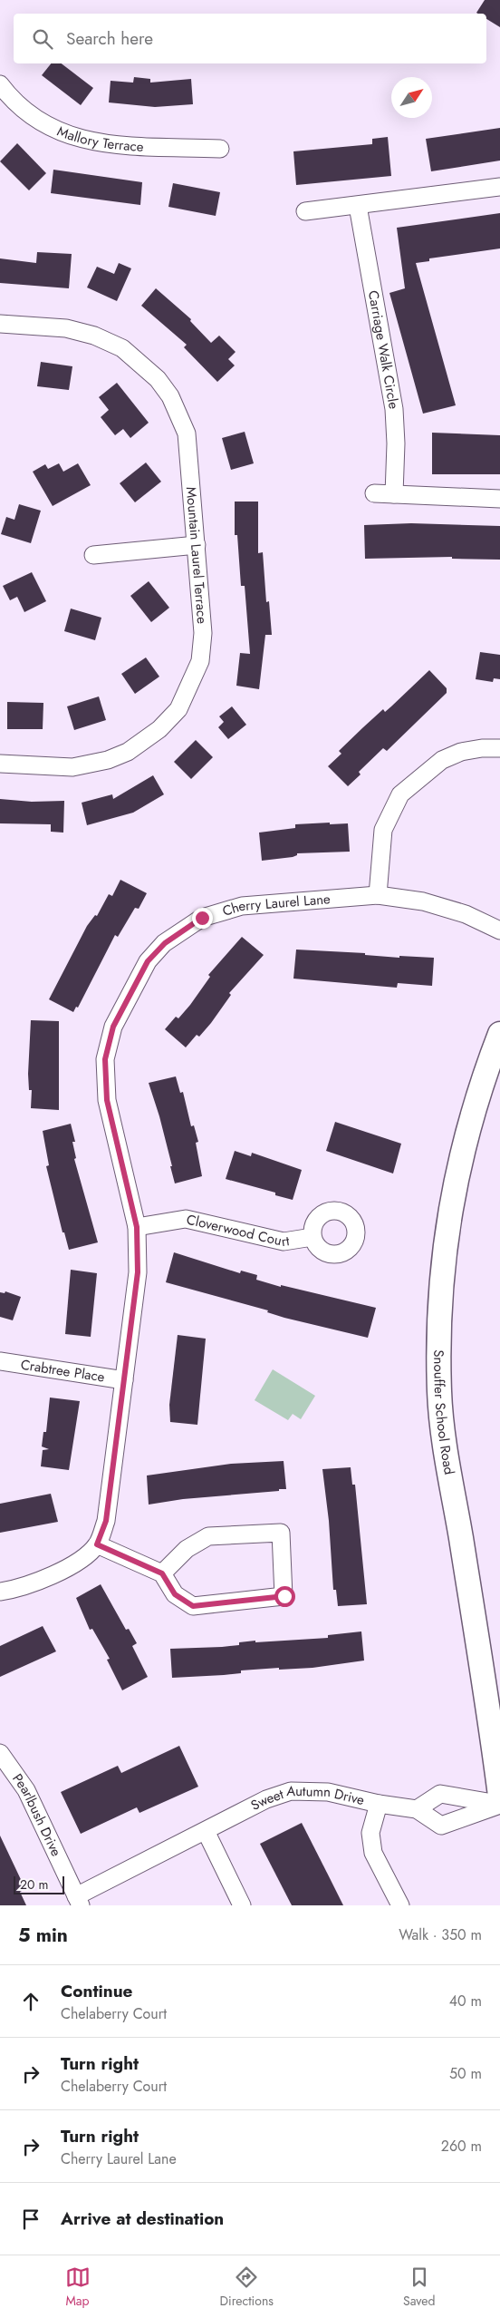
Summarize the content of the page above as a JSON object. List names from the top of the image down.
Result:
{
  "streets": {
    "main road": ["Snouffer School Road"],
    "street": [
      "Mallory Terrace",
      "Carriage Walk Circle",
      "Mountain Laurel Terrace",
      "Cherry Laurel Lane",
      "Cloverwood Court",
      "Crabtree Place",
      "Sweet Autumn Drive",
      "Pearlbush Drive"
    ]
  },
  "crossings": [
    ["Cherry Laurel Lane", "Cloverwood Court"],
    ["Cherry Laurel Lane", "Crabtree Place"],
    ["Sweet Autumn Drive", "Pearlbush Drive"]
  ],
  "scale_bar": "20 m",
  "north": "top right",
  "page": {
    "search": "Search here",
    "scale": "20 m",
    "heading": ["5 min", "Walk · 350 m"],
    "list": [
      ["Continue", "Chelaberry Court", "40 m"],
      ["Turn right", "Chelaberry Court", "50 m"],
      ["Turn right", "Cherry Laurel Lane", "260 m"],
      "Arrive at destination"
    ],
    "nav": ["Map", "Directions", "Saved"]
  }
}
